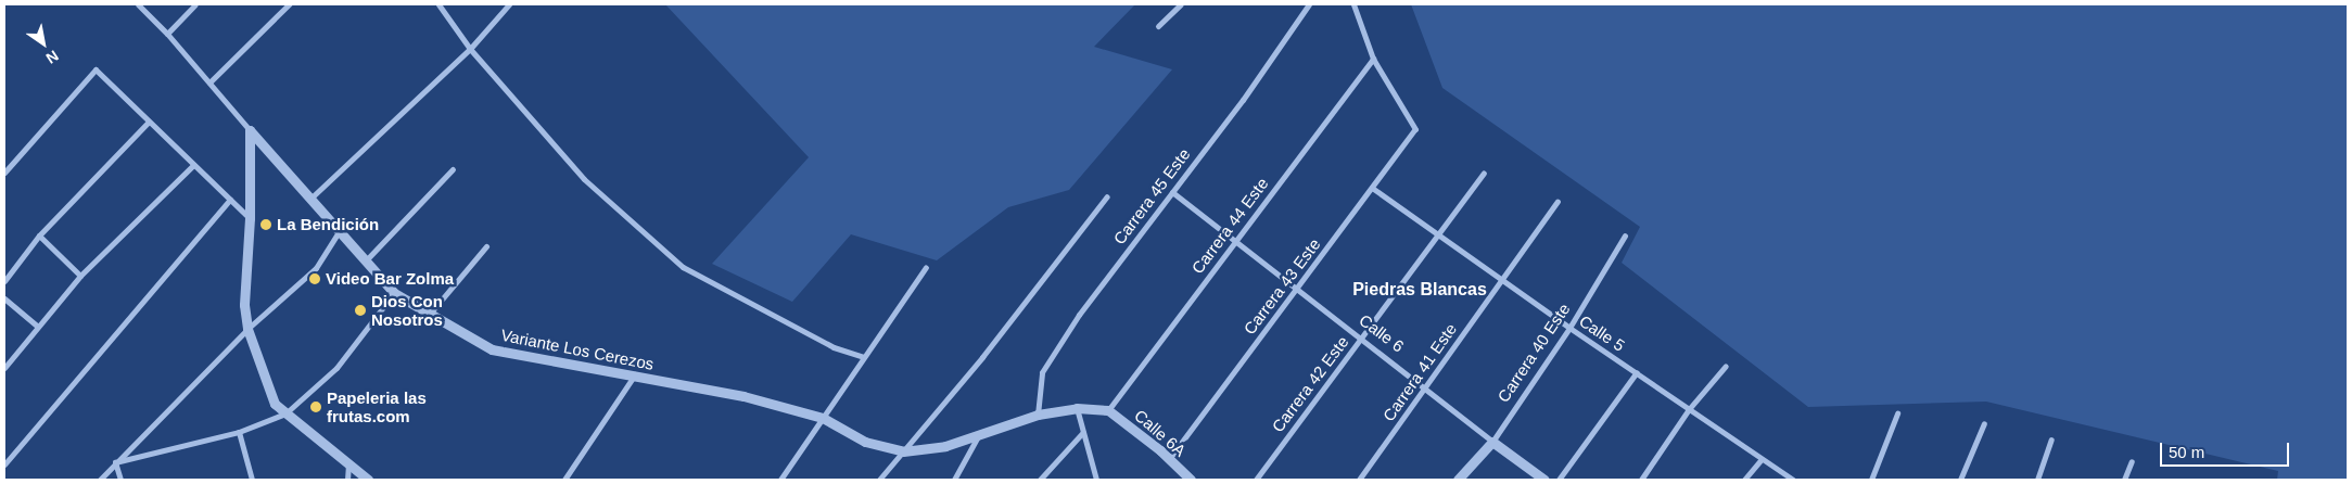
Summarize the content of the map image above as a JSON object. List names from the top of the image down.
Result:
{
  "streets": {
    "street": [
      "Carrera 45 Este",
      "Carrera 44 Este",
      "Carrera 43 Este",
      "Calle 6",
      "Calle 5",
      "Variante Los Cerezos",
      "Carrera 40 Este",
      "Carrera 41 Este",
      "Carrera 42 Este",
      "Calle 6A"
    ]
  },
  "crossings": [
    ["Carrera 45 Este", "Calle 6"],
    ["Carrera 45 Este", "Variante Los Cerezos"],
    ["Carrera 44 Este", "Carrera 43 Este"],
    ["Carrera 44 Este", "Calle 6"],
    ["Carrera 44 Este", "Variante Los Cerezos"],
    ["Carrera 44 Este", "Calle 6A"],
    ["Carrera 43 Este", "Calle 6"],
    ["Carrera 43 Este", "Calle 5"],
    ["Carrera 43 Este", "Calle 6A"],
    ["Calle 6", "Carrera 40 Este"],
    ["Calle 6", "Carrera 41 Este"],
    ["Calle 6", "Carrera 42 Este"],
    ["Calle 5", "Carrera 40 Este"],
    ["Calle 5", "Carrera 41 Este"],
    ["Calle 5", "Carrera 42 Este"],
    ["Variante Los Cerezos", "Calle 6A"]
  ],
  "districts": ["Piedras Blancas"],
  "places": [
    "La Bendición",
    "Video Bar Zolma",
    "Dios Con Nosotros",
    "Papeleria las frutas.com"
  ],
  "scale_bar": "50 m",
  "north": "bottom right"
}
